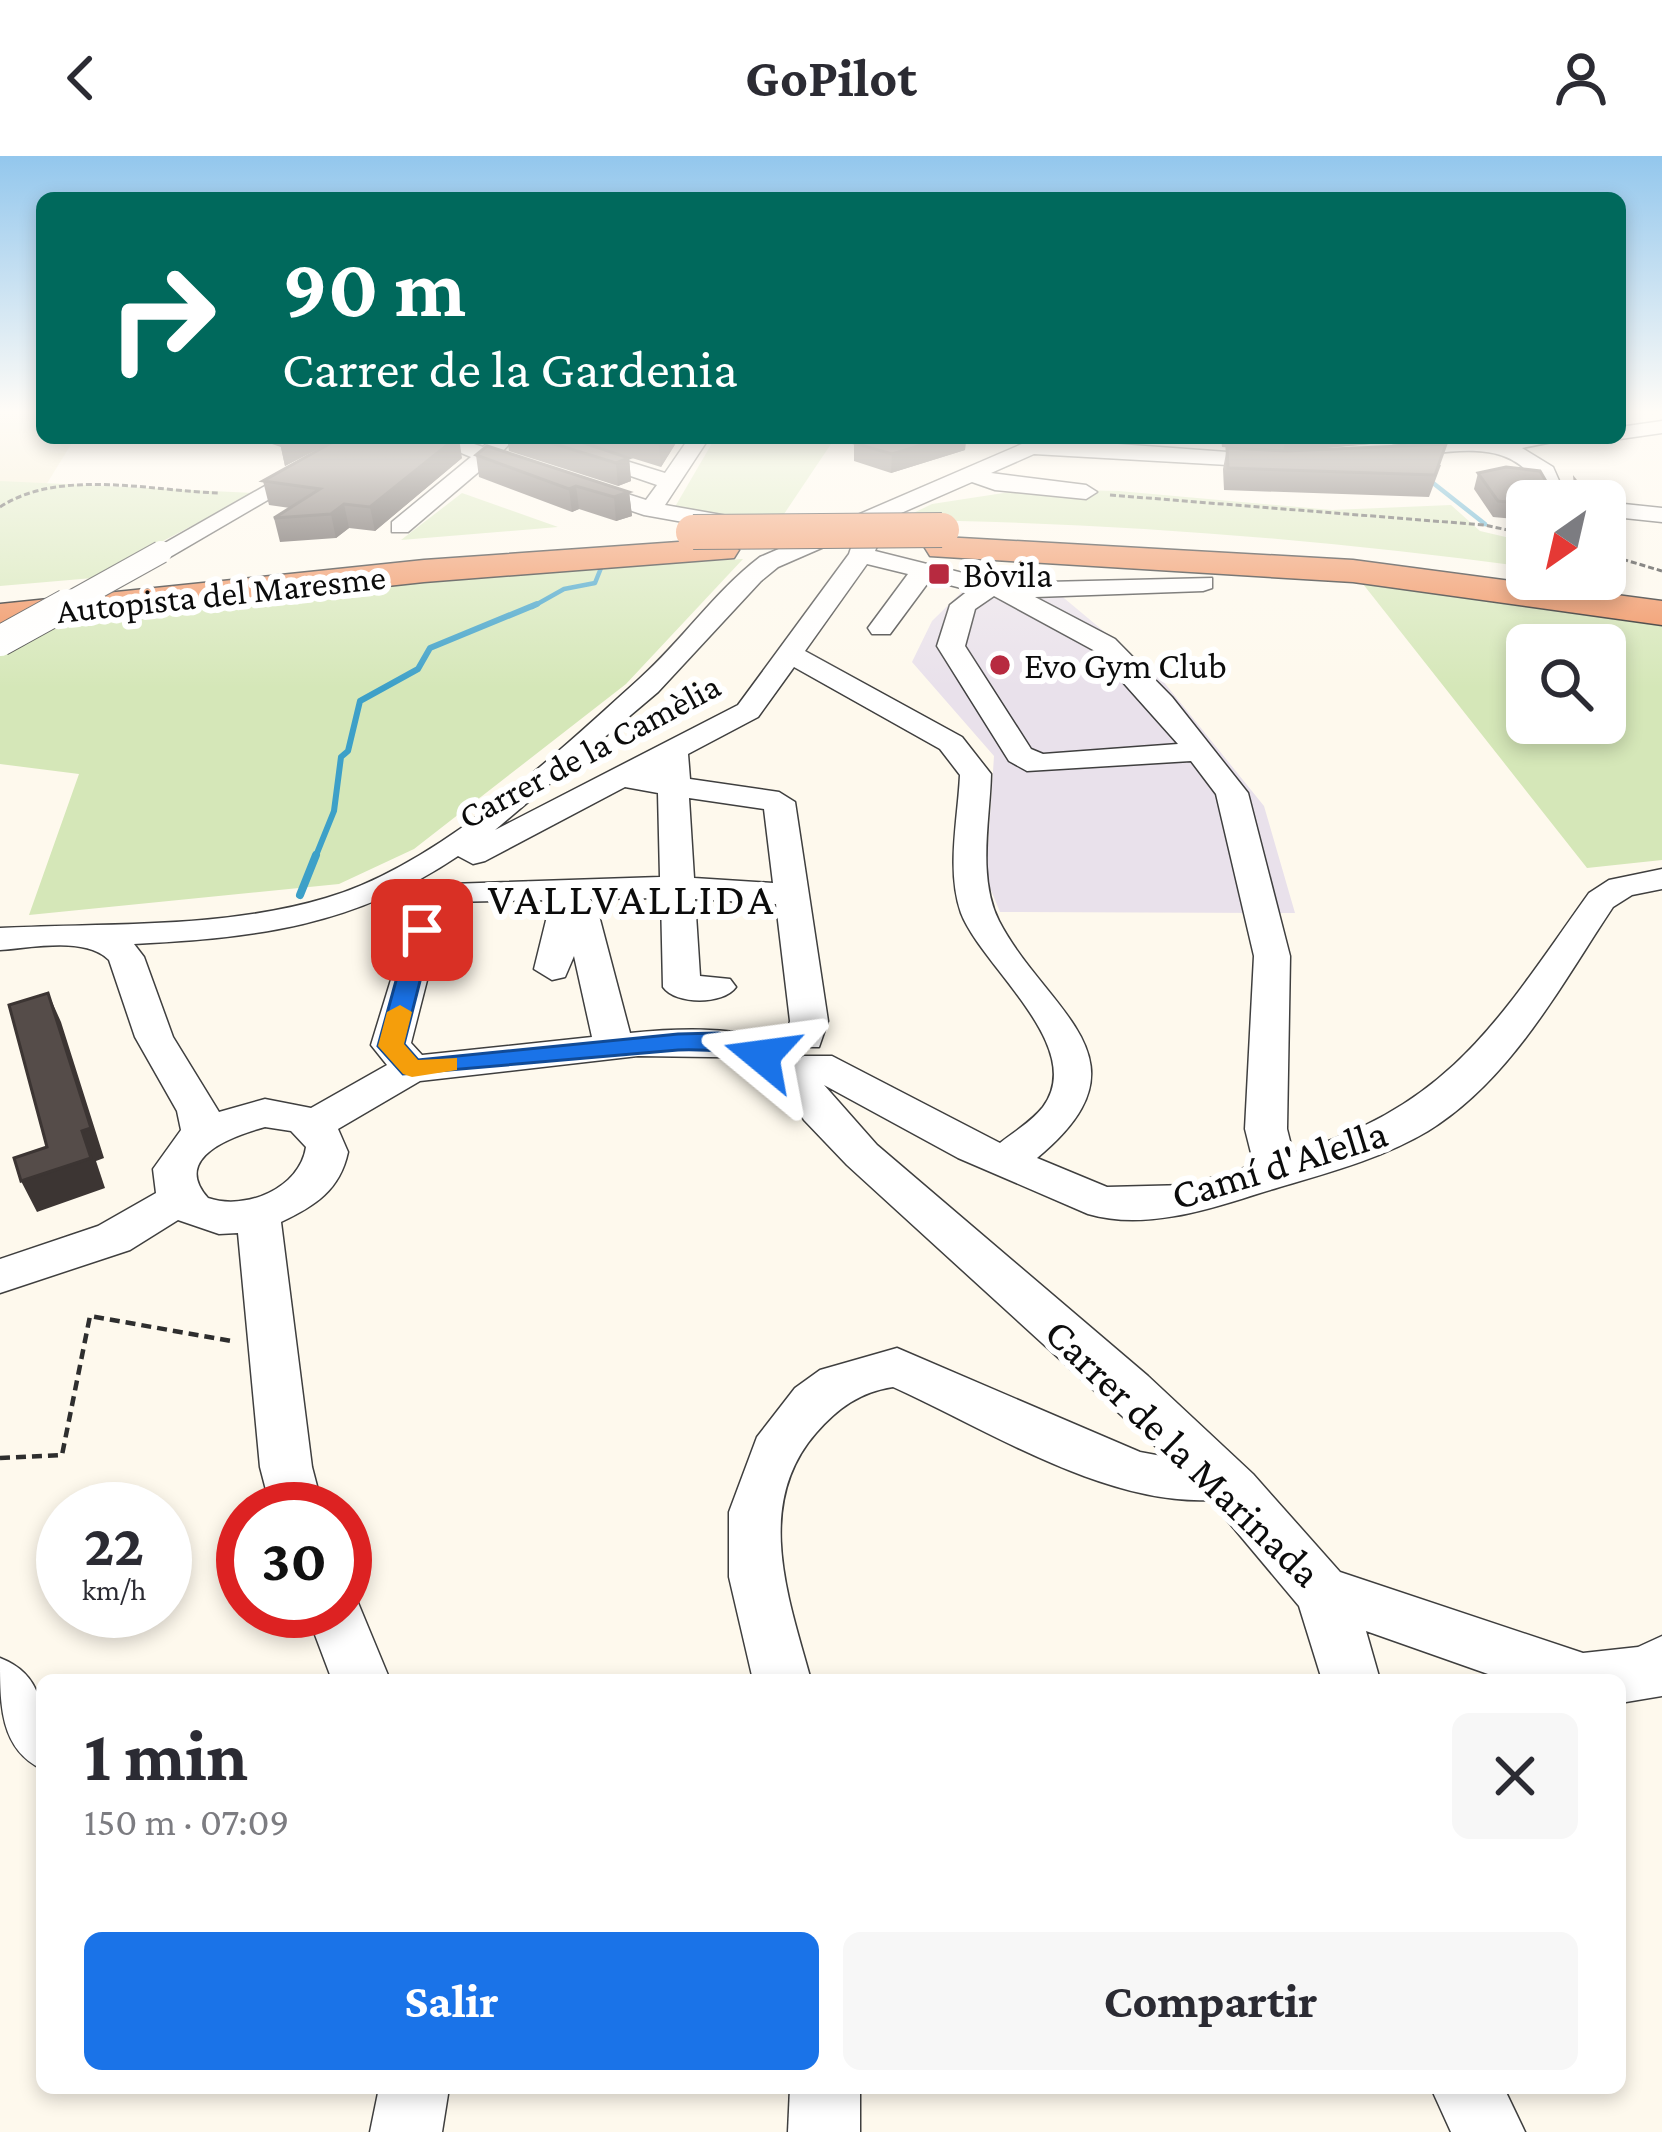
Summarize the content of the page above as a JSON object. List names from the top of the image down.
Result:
{
  "streets": {
    "highway": ["Autopista del Maresme"],
    "street": ["Carrer de la Camèlia", "Camí d'Alella", "Carrer de la Marinada"]
  },
  "crossings": [
    ["Camí d'Alella", "Carrer de la Marinada"]
  ],
  "districts": ["VALLVALLIDA"],
  "places": {
    "transit": ["Bòvila"],
    "other": ["Evo Gym Club"]
  },
  "north": "bottom left",
  "page": {
    "header": "GoPilot",
    "turn": ["90 m", "Carrer de la Gardenia"],
    "speed": "22 km/h",
    "limit": "30",
    "heading": ["1 min", "150 m · 07:09"],
    "buttons": ["Salir", "Compartir"]
  }
}
